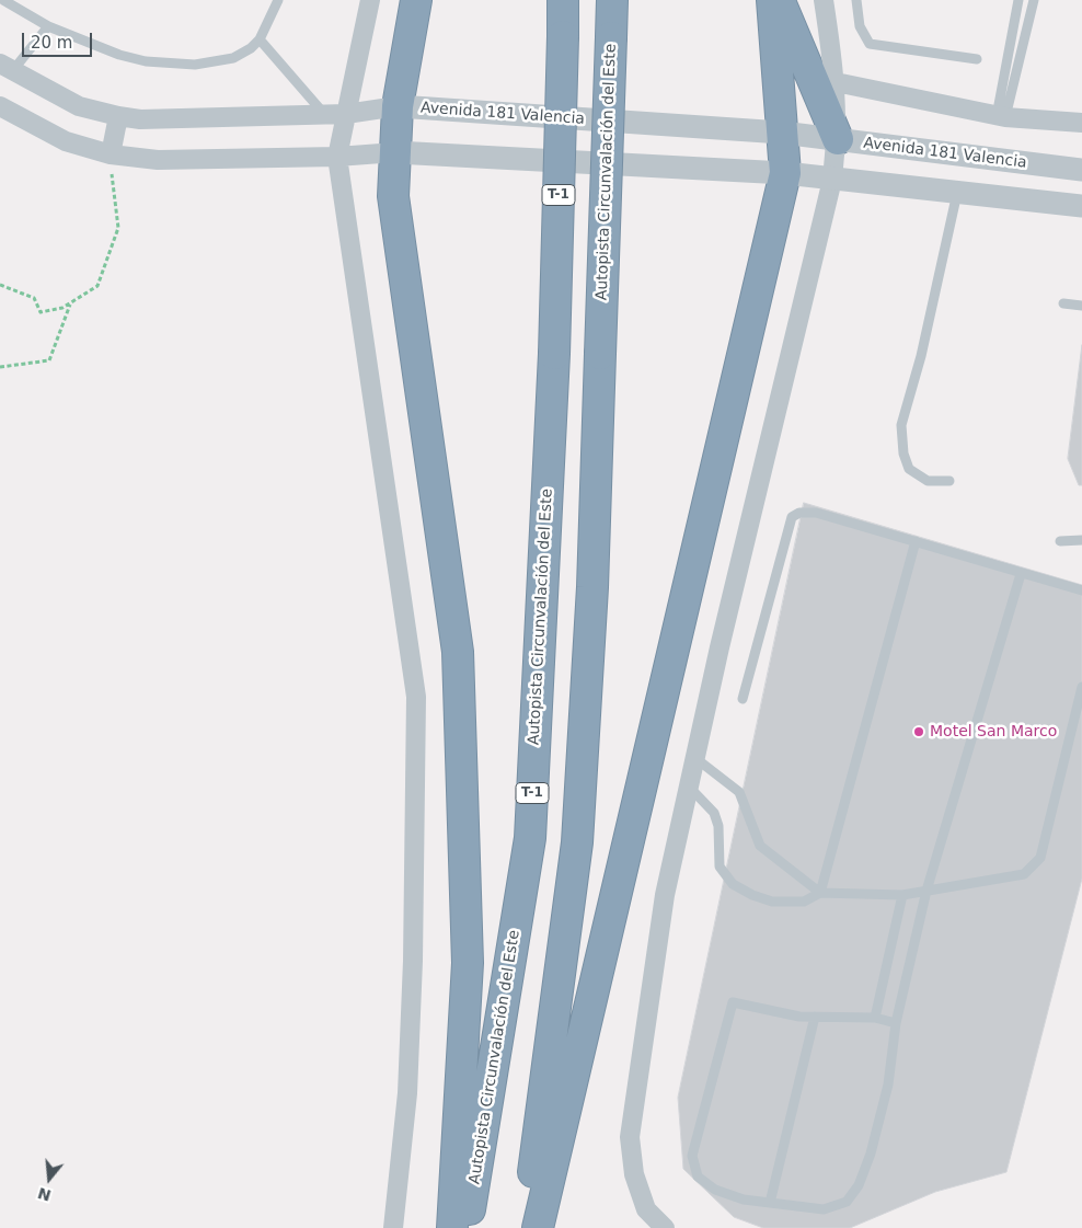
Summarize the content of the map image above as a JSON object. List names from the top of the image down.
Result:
{
  "streets": {
    "highway": ["Autopista Circunvalación del Este", "T-1"],
    "street": ["Avenida 181 Valencia"]
  },
  "places": ["Motel San Marco"],
  "scale_bar": "20 m",
  "north": "bottom"
}
